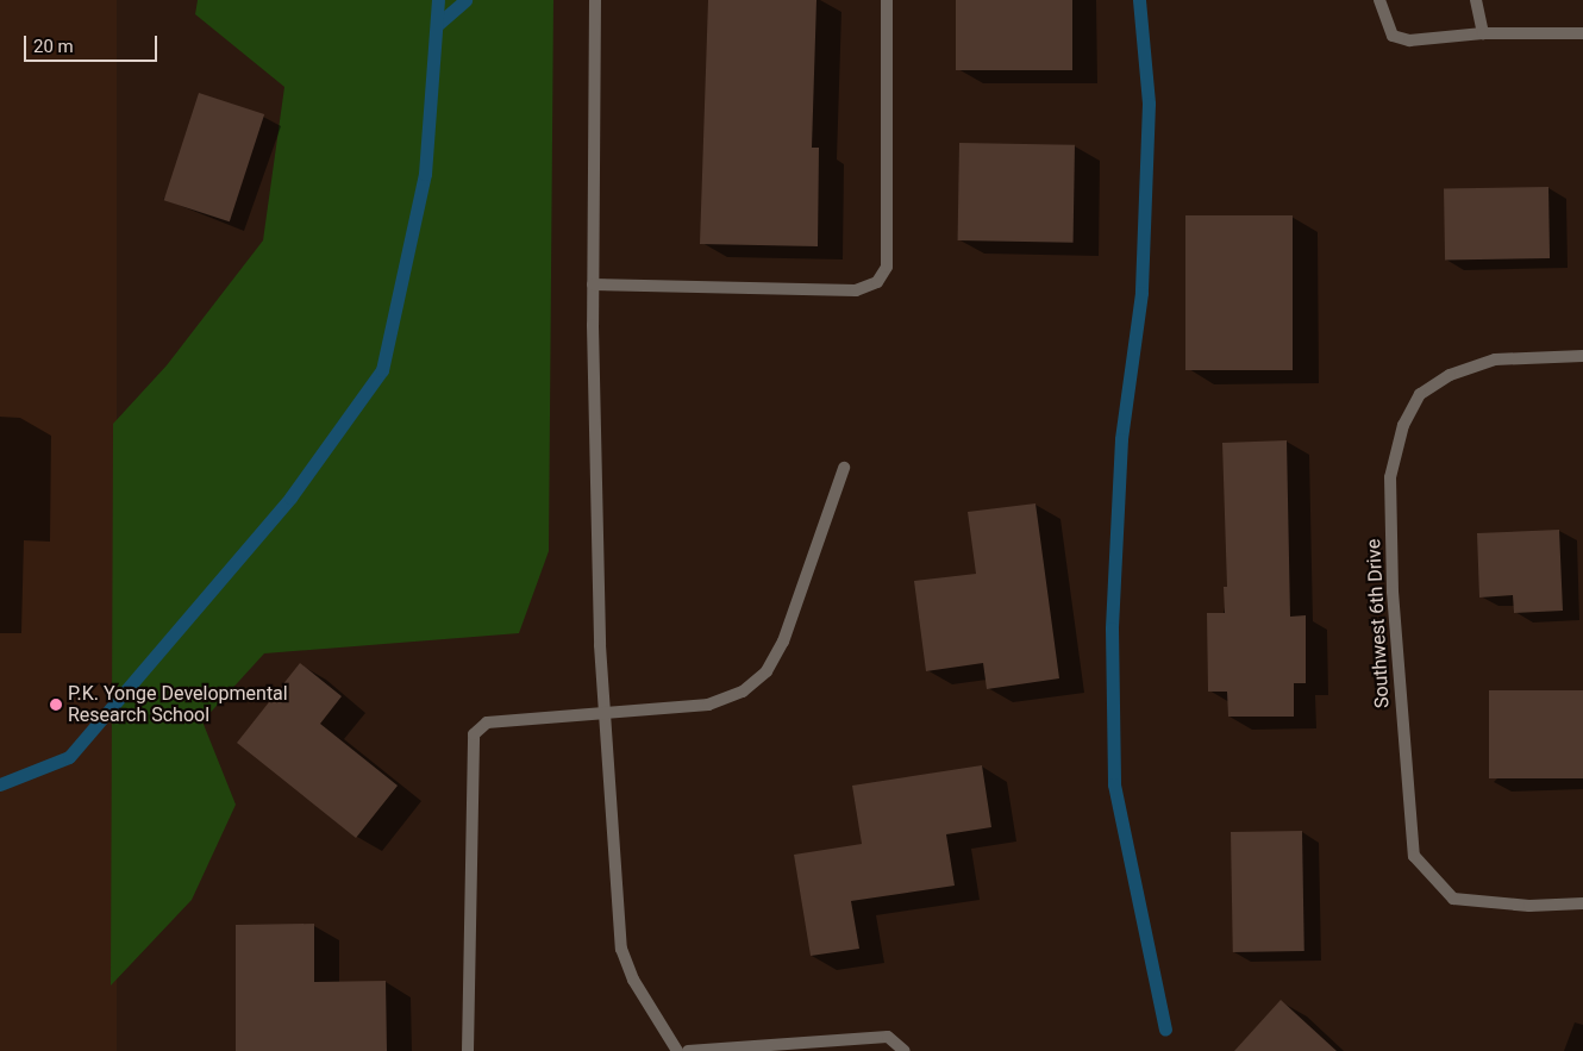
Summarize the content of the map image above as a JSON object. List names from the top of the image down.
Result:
{
  "streets": {
    "street": ["Southwest 6th Drive"]
  },
  "places": ["P.K. Yonge Developmental Research School"],
  "scale_bar": "20 m"
}
